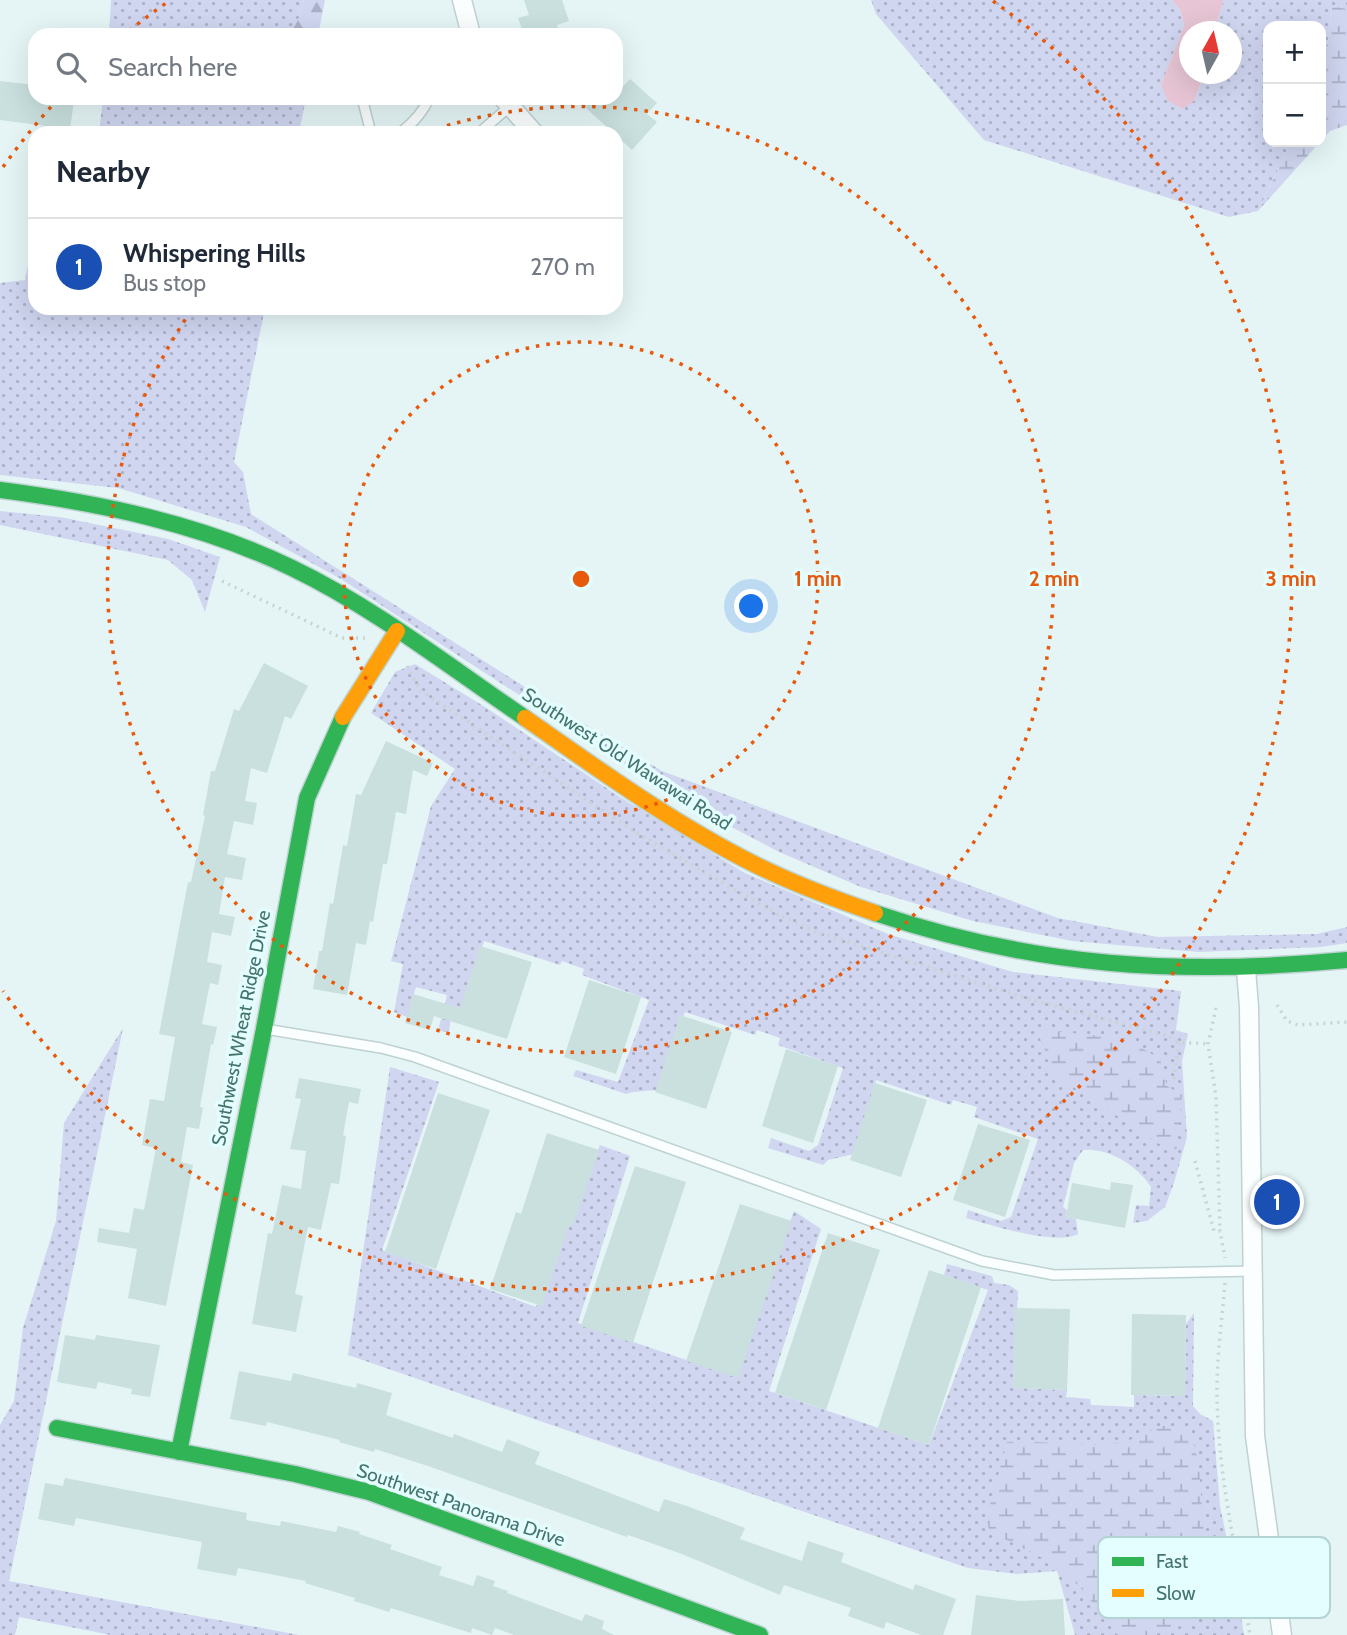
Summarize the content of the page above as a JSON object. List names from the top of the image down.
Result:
{
  "streets": {
    "street": ["Southwest Old Wawawai Road", "Southwest Wheat Ridge Drive", "Southwest Panorama Drive"]
  },
  "crossings": [
    ["Southwest Old Wawawai Road", "Southwest Wheat Ridge Drive"],
    ["Southwest Wheat Ridge Drive", "Southwest Panorama Drive"]
  ],
  "legend": ["Fast", "Slow"],
  "north": "top",
  "page": {
    "map_buttons": ["+", "−"],
    "search": "Search here",
    "heading": "Nearby",
    "list": [
      {
        "mark": "1",
        "name": "Whispering Hills",
        "note": "Bus stop",
        "value": "270 m"
      }
    ],
    "pins": "1"
  },
  "rings": ["1 min", "2 min", "3 min"]
}
